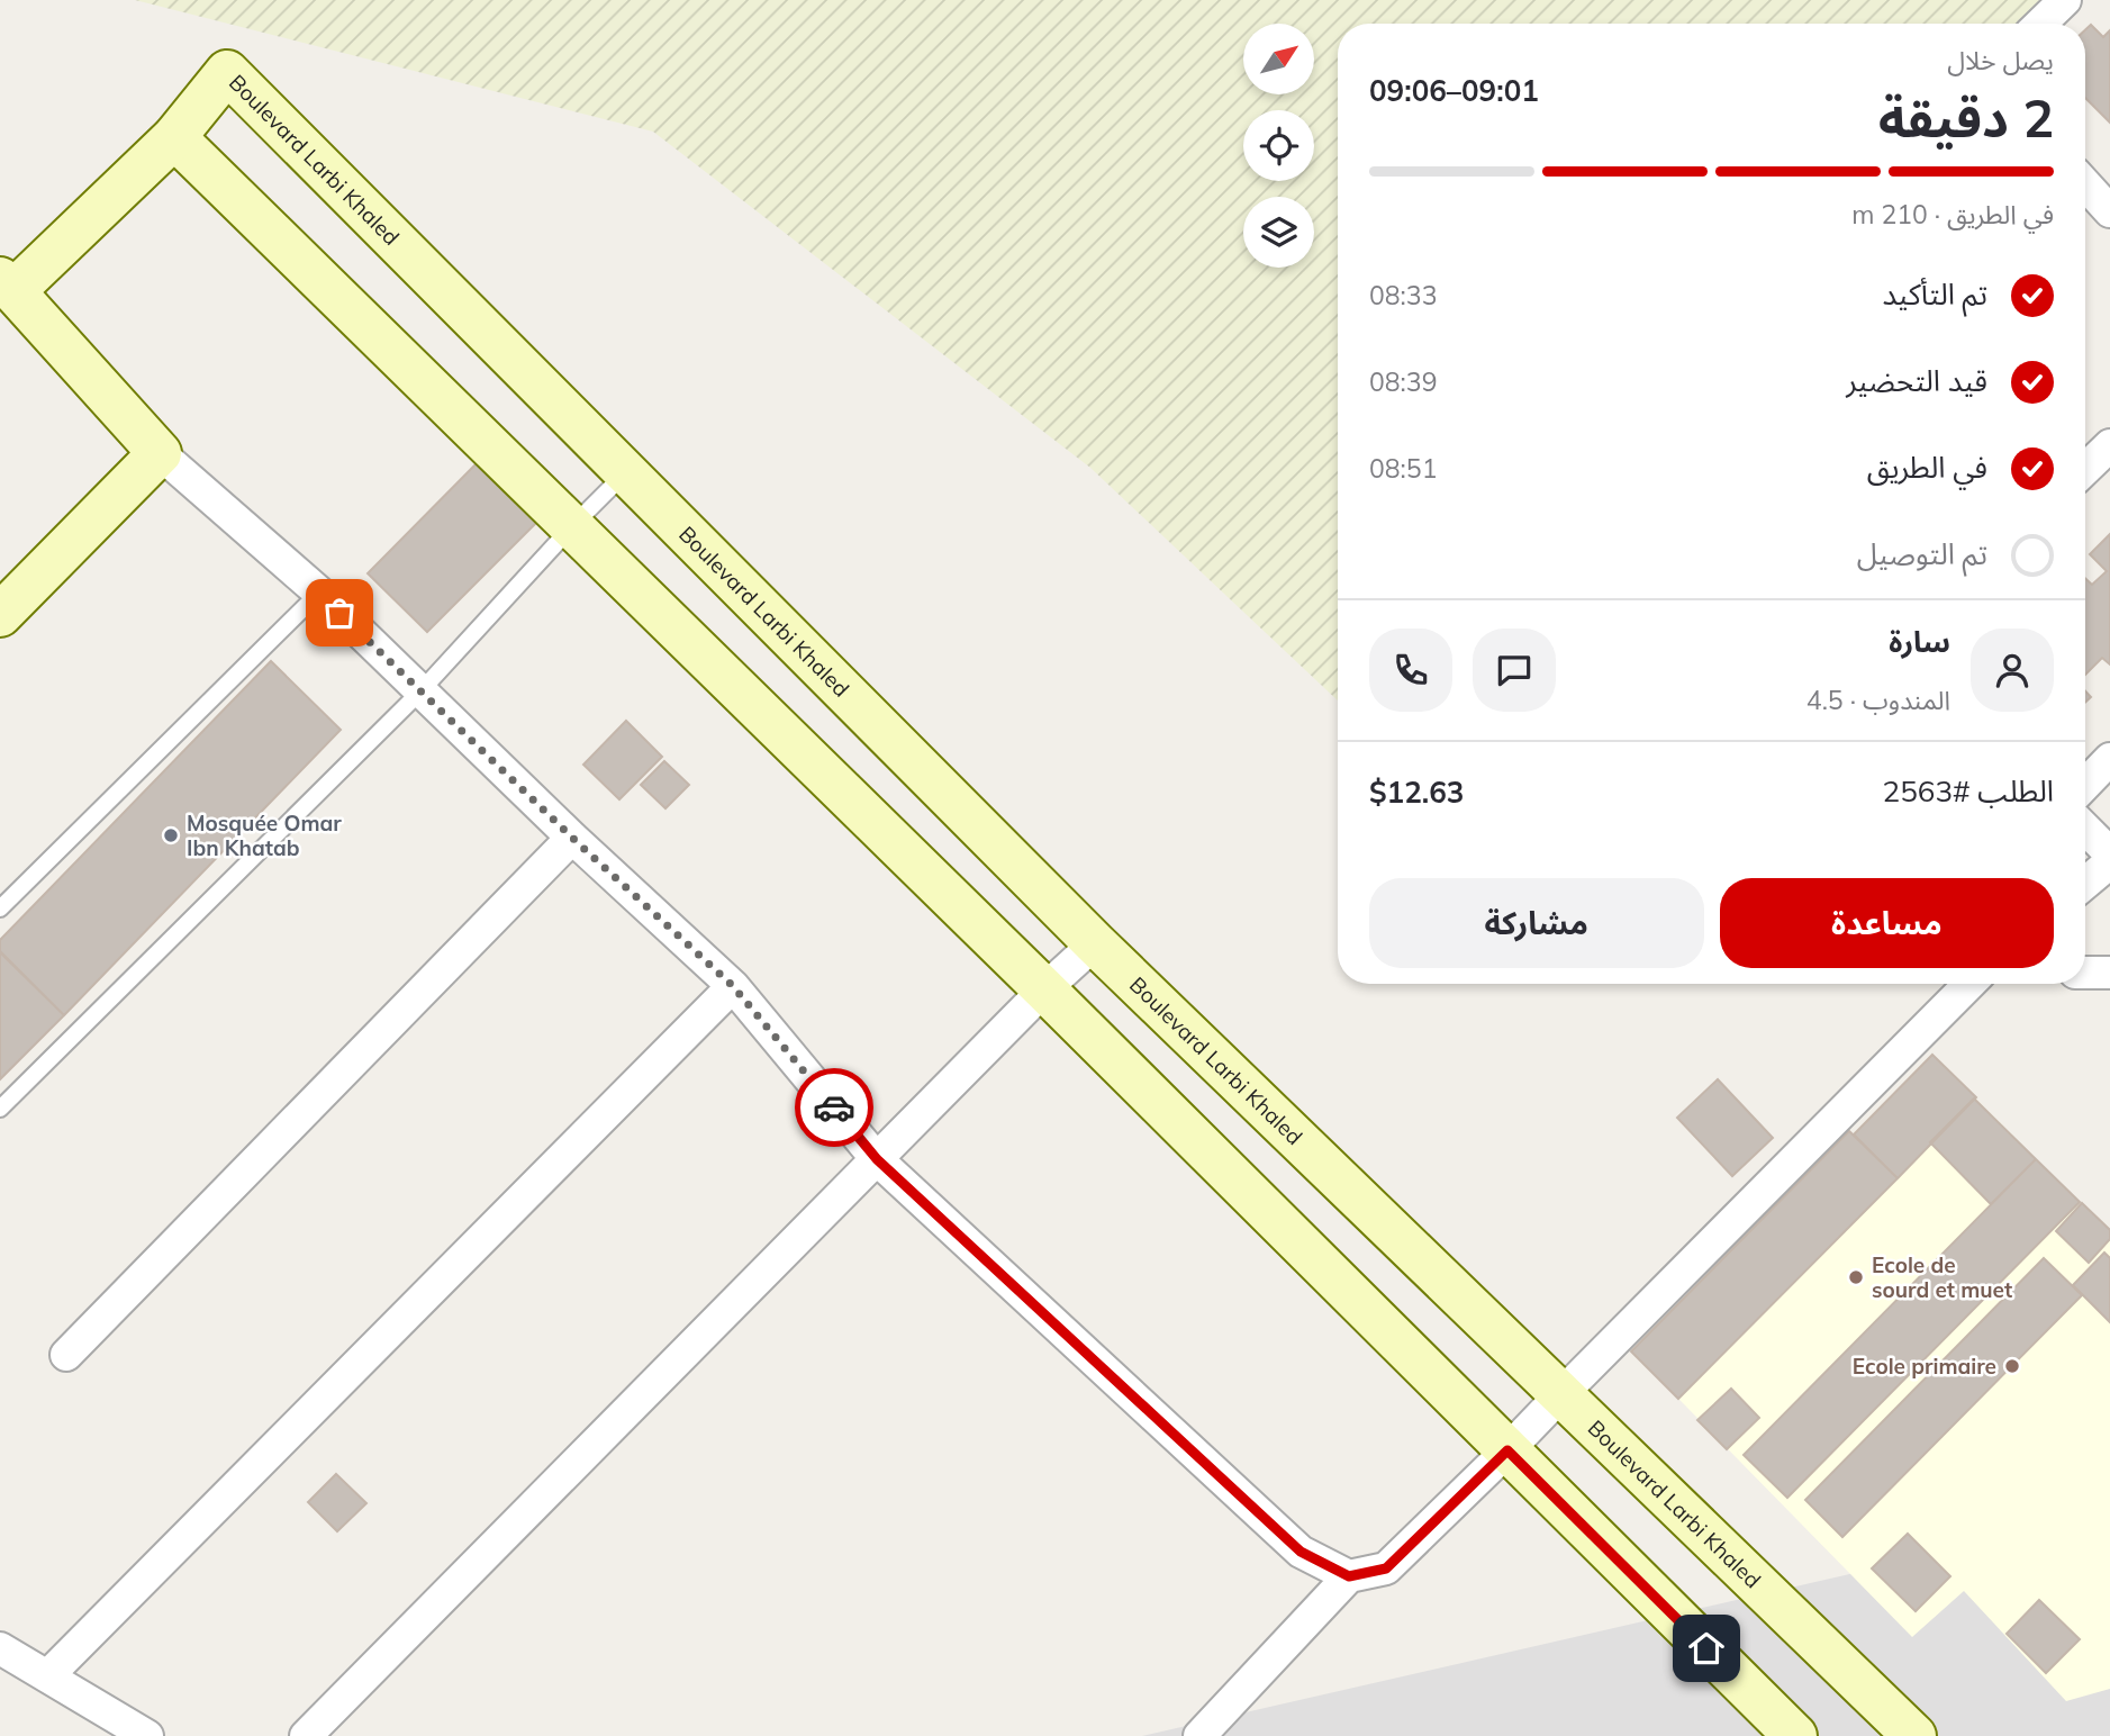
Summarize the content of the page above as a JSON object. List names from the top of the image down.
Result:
{
  "streets": {
    "main road": ["Boulevard Larbi Khaled"]
  },
  "places": ["Mosquée Omar Ibn Khatab", "Ecole de sourd et muet", "Ecole primaire"],
  "north": "top right",
  "page": {
    "heading": ["2 دقيقة", "يصل خلال", "09:01–09:06"],
    "panel": [
      "سارة",
      "المندوب · 4.5",
      "الطلب #2563",
      "$12.63"
    ],
    "bar": "في الطريق · 210 m",
    "list": [
      ["تم التأكيد", "08:33"],
      ["قيد التحضير", "08:39"],
      ["في الطريق", "08:51"],
      "تم التوصيل"
    ],
    "buttons": ["مساعدة", "مشاركة"]
  }
}
